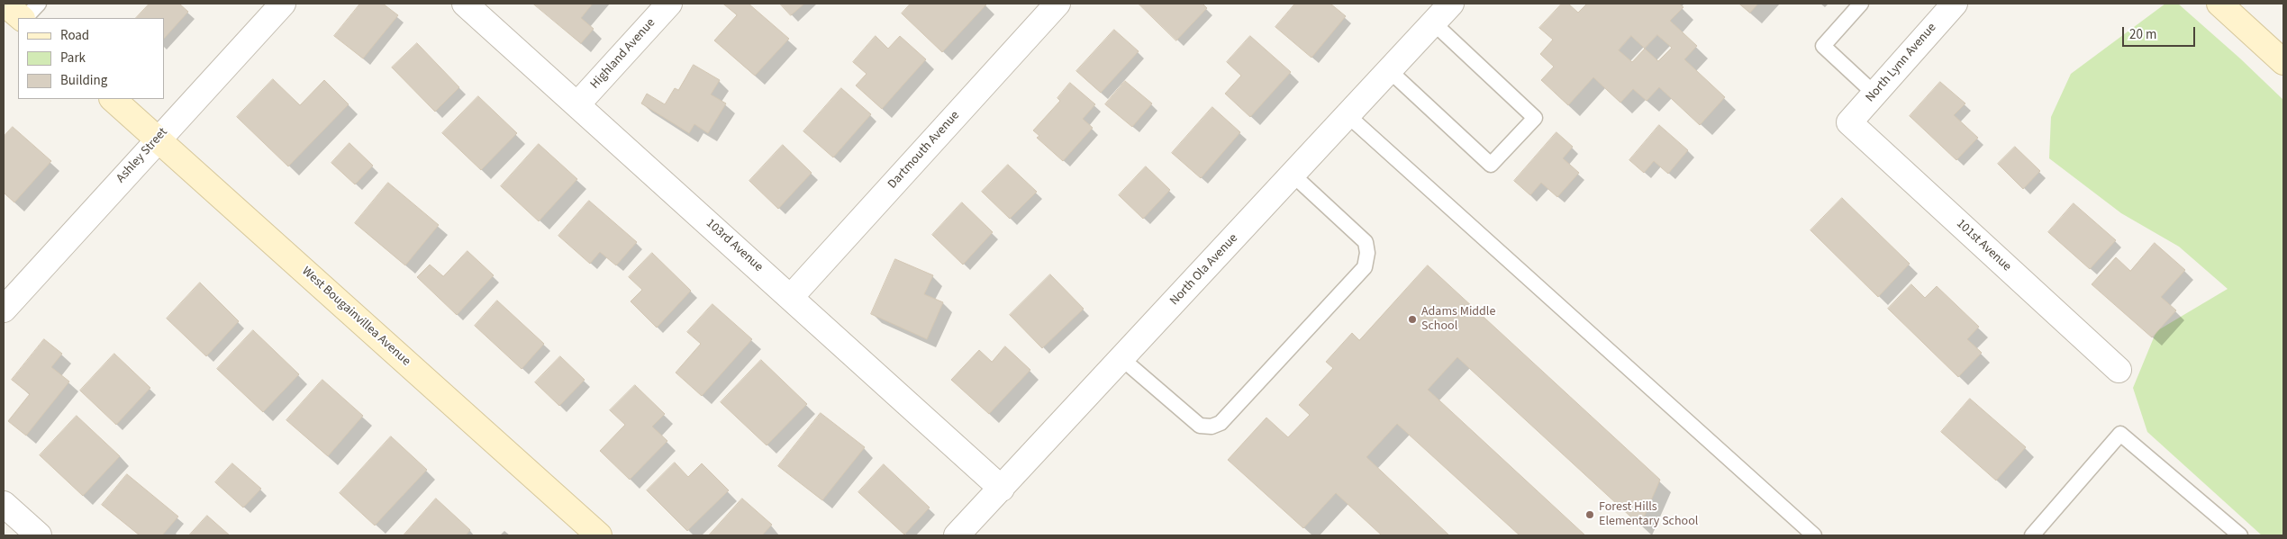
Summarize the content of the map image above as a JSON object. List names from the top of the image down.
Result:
{
  "streets": {
    "street": [
      "Highland Avenue",
      "North Lynn Avenue",
      "Dartmouth Avenue",
      "Ashley Street",
      "103rd Avenue",
      "101st Avenue",
      "North Ola Avenue",
      "West Bougainvillea Avenue"
    ]
  },
  "crossings": [
    ["Highland Avenue", "103rd Avenue"],
    ["North Lynn Avenue", "101st Avenue"],
    ["Dartmouth Avenue", "103rd Avenue"],
    ["Ashley Street", "West Bougainvillea Avenue"],
    ["103rd Avenue", "North Ola Avenue"]
  ],
  "places": ["Adams Middle School", "Forest Hills Elementary School"],
  "legend": ["Road", "Park", "Building"],
  "scale_bar": "20 m"
}
